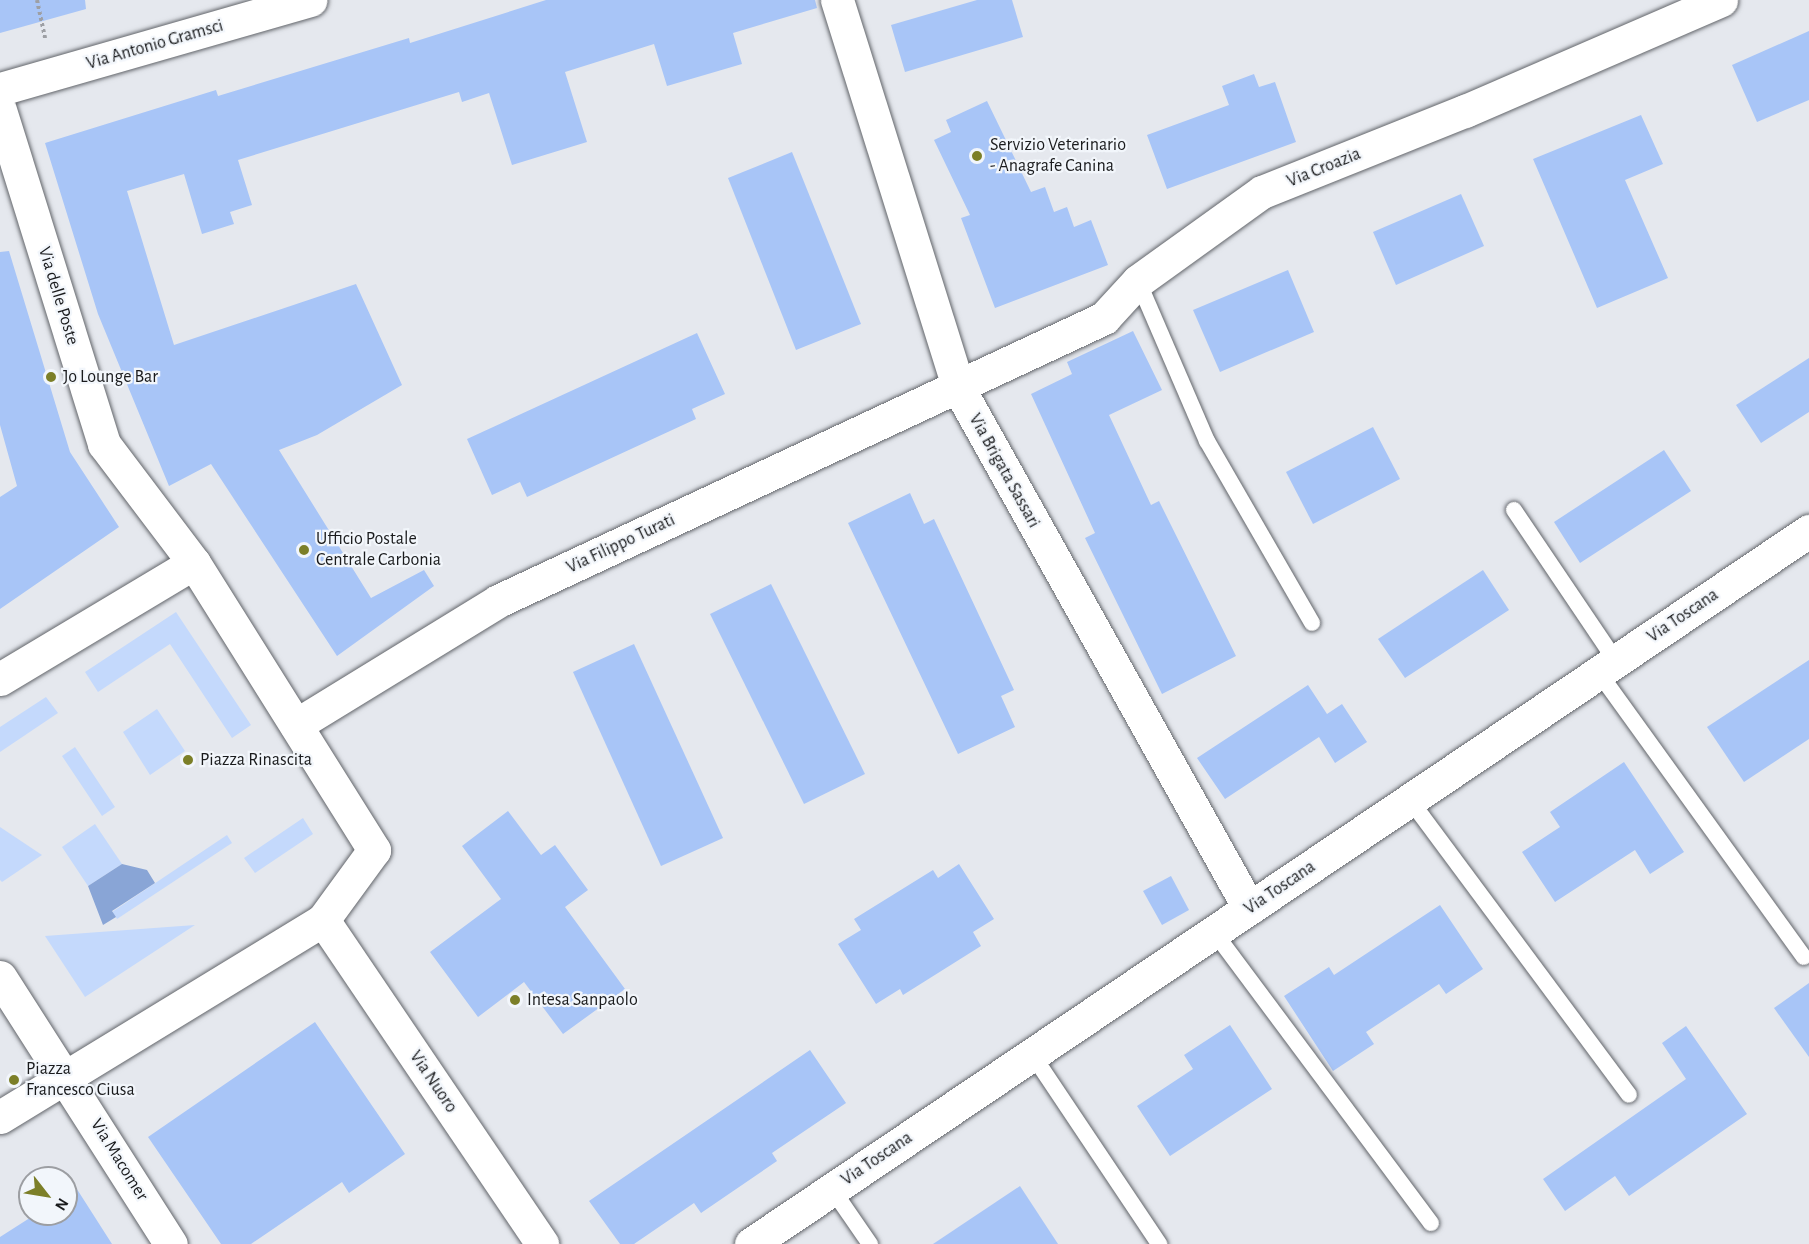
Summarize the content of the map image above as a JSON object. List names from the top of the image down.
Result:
{
  "streets": {
    "street": [
      "Via Antonio Gramsci",
      "Via Croazia",
      "Via delle Poste",
      "Via Brigata Sassari",
      "Via Filippo Turati",
      "Via Toscana",
      "Via Nuoro",
      "Via Macomer"
    ]
  },
  "crossings": [
    ["Via Croazia", "Via Brigata Sassari"],
    ["Via Croazia", "Via Filippo Turati"],
    ["Via Brigata Sassari", "Via Filippo Turati"],
    ["Via Brigata Sassari", "Via Toscana"]
  ],
  "places": [
    "Servizio Veterinario - Anagrafe Canina",
    "Jo Lounge Bar",
    "Ufficio Postale Centrale Carbonia",
    "Piazza Rinascita",
    "Intesa Sanpaolo",
    "Piazza Francesco Ciusa"
  ],
  "north": "bottom right"
}
